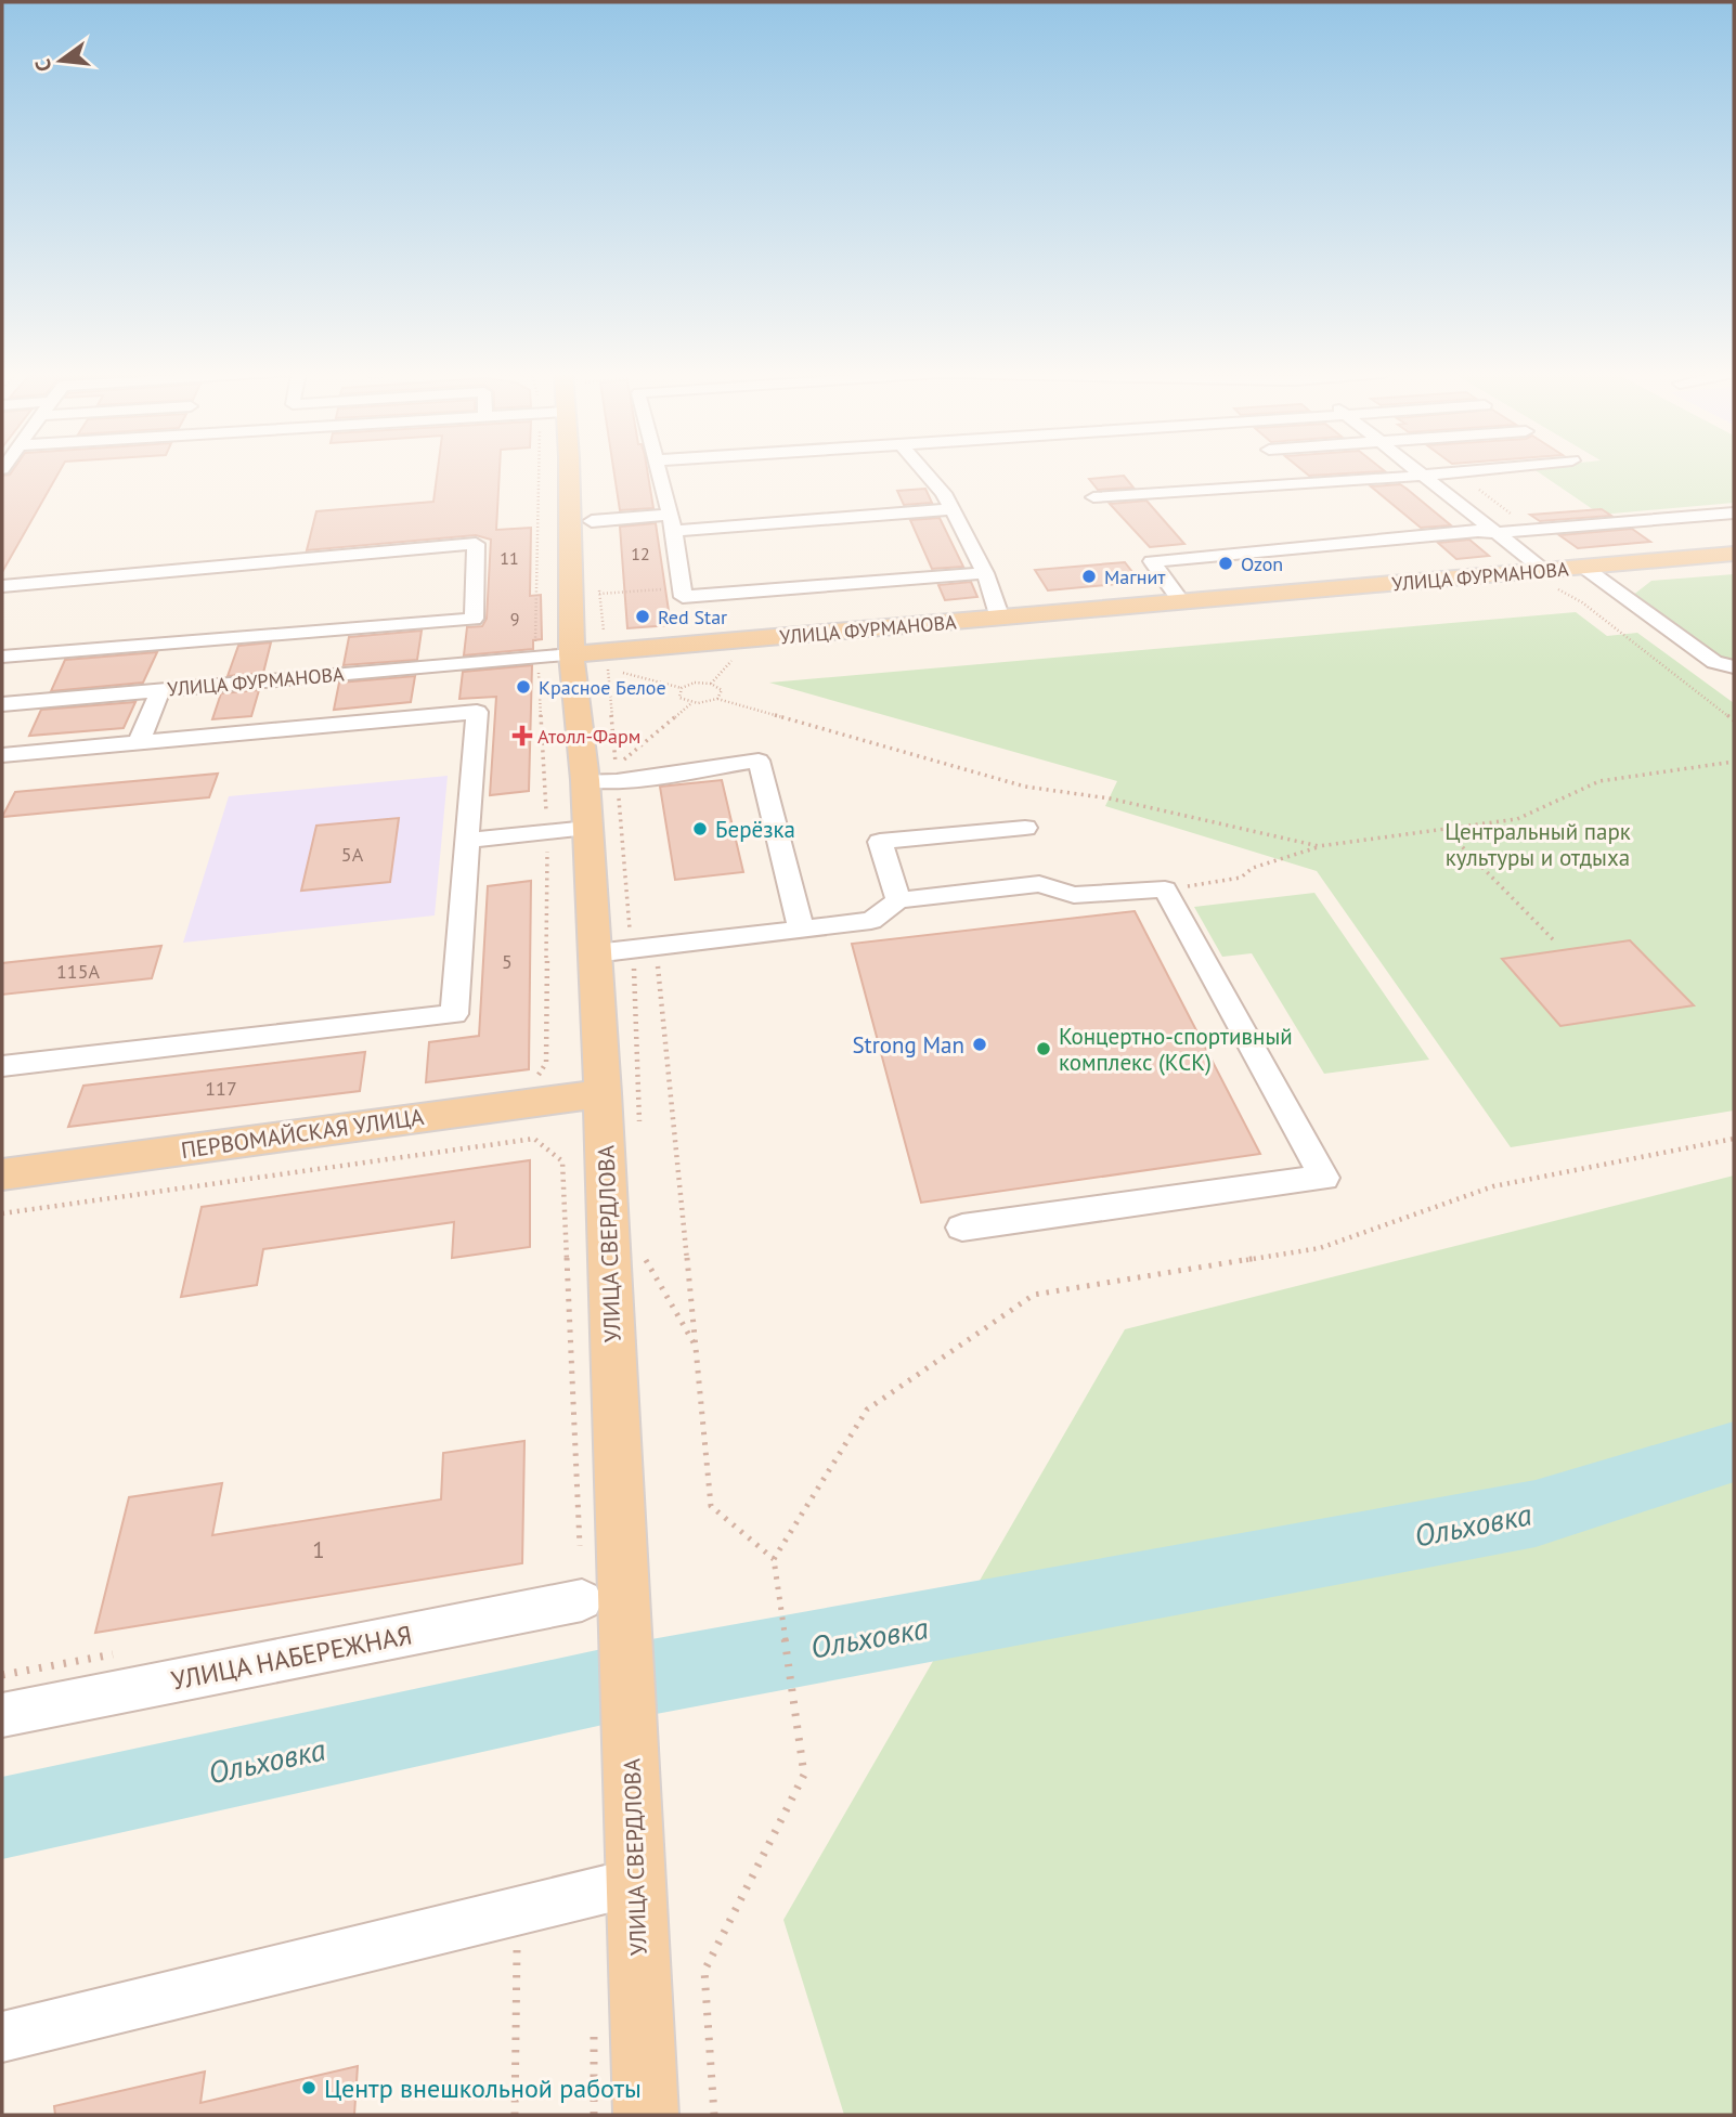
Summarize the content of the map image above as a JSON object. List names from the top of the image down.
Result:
{
  "streets": {
    "main road": ["УЛИЦА ФУРМАНОВА", "ПЕРВОМАЙСКАЯ УЛИЦА", "УЛИЦА СВЕРДЛОВА"],
    "street": ["УЛИЦА НАБЕРЕЖНАЯ"]
  },
  "crossings": [
    ["УЛИЦА ФУРМАНОВА", "УЛИЦА СВЕРДЛОВА"],
    ["ПЕРВОМАЙСКАЯ УЛИЦА", "УЛИЦА СВЕРДЛОВА"],
    ["УЛИЦА СВЕРДЛОВА", "УЛИЦА НАБЕРЕЖНАЯ"]
  ],
  "water": ["Ольховка"],
  "parks": ["Центральный парк культуры и отдыха"],
  "places": {
    "other": [
      "Ozon",
      "Магнит",
      "Red Star",
      "Красное Белое",
      "Берёзка",
      "Strong Man",
      "Концертно-спортивный комплекс (КСК)",
      "Центр внешкольной работы"
    ],
    "health": ["Атолл-Фарм"]
  },
  "house_numbers": [
    "12",
    "11",
    "9",
    "5А",
    "5",
    "115А",
    "117",
    "1"
  ],
  "north": "left"
}
